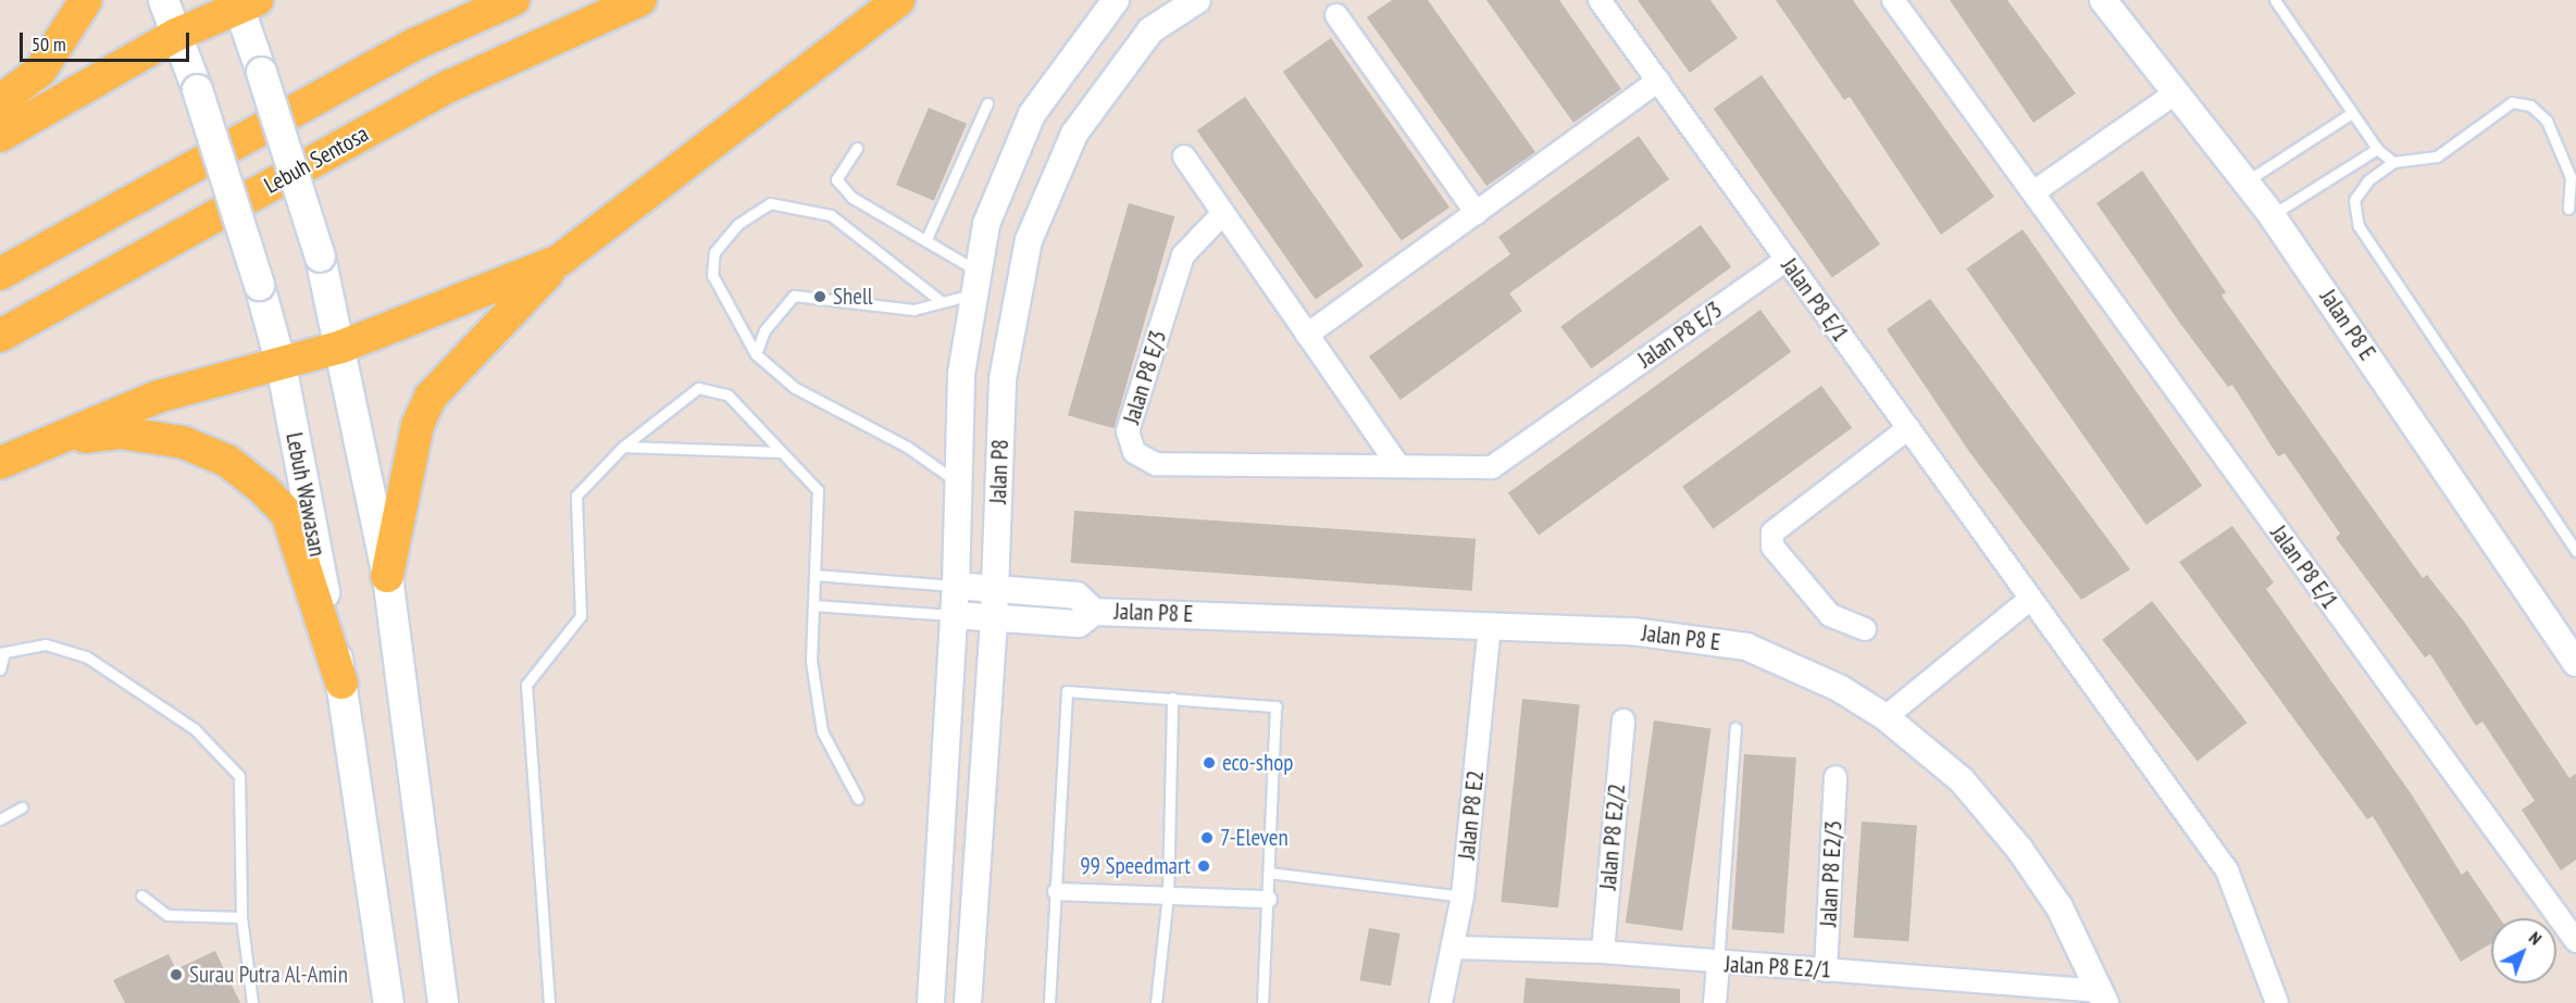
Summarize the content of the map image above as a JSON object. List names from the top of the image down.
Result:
{
  "streets": {
    "main road": ["Lebuh Sentosa", "Lebuh Wawasan"],
    "street": [
      "Jalan P8 E/1",
      "Jalan P8 E",
      "Jalan P8 E/3",
      "Jalan P8",
      "Jalan P8 E2",
      "Jalan P8 E2/2",
      "Jalan P8 E2/3",
      "Jalan P8 E2/1"
    ]
  },
  "crossings": [
    ["Jalan P8 E/1", "Jalan P8 E/3"],
    ["Jalan P8 E", "Jalan P8 E2"],
    ["Jalan P8 E", "Jalan P8 E2/1"],
    ["Jalan P8 E2", "Jalan P8 E2/1"],
    ["Jalan P8 E2/2", "Jalan P8 E2/1"],
    ["Jalan P8 E2/3", "Jalan P8 E2/1"]
  ],
  "places": [
    "Shell",
    "eco-shop",
    "7-Eleven",
    "99 Speedmart",
    "Surau Putra Al-Amin"
  ],
  "scale_bar": "50 m",
  "north": "top right"
}
